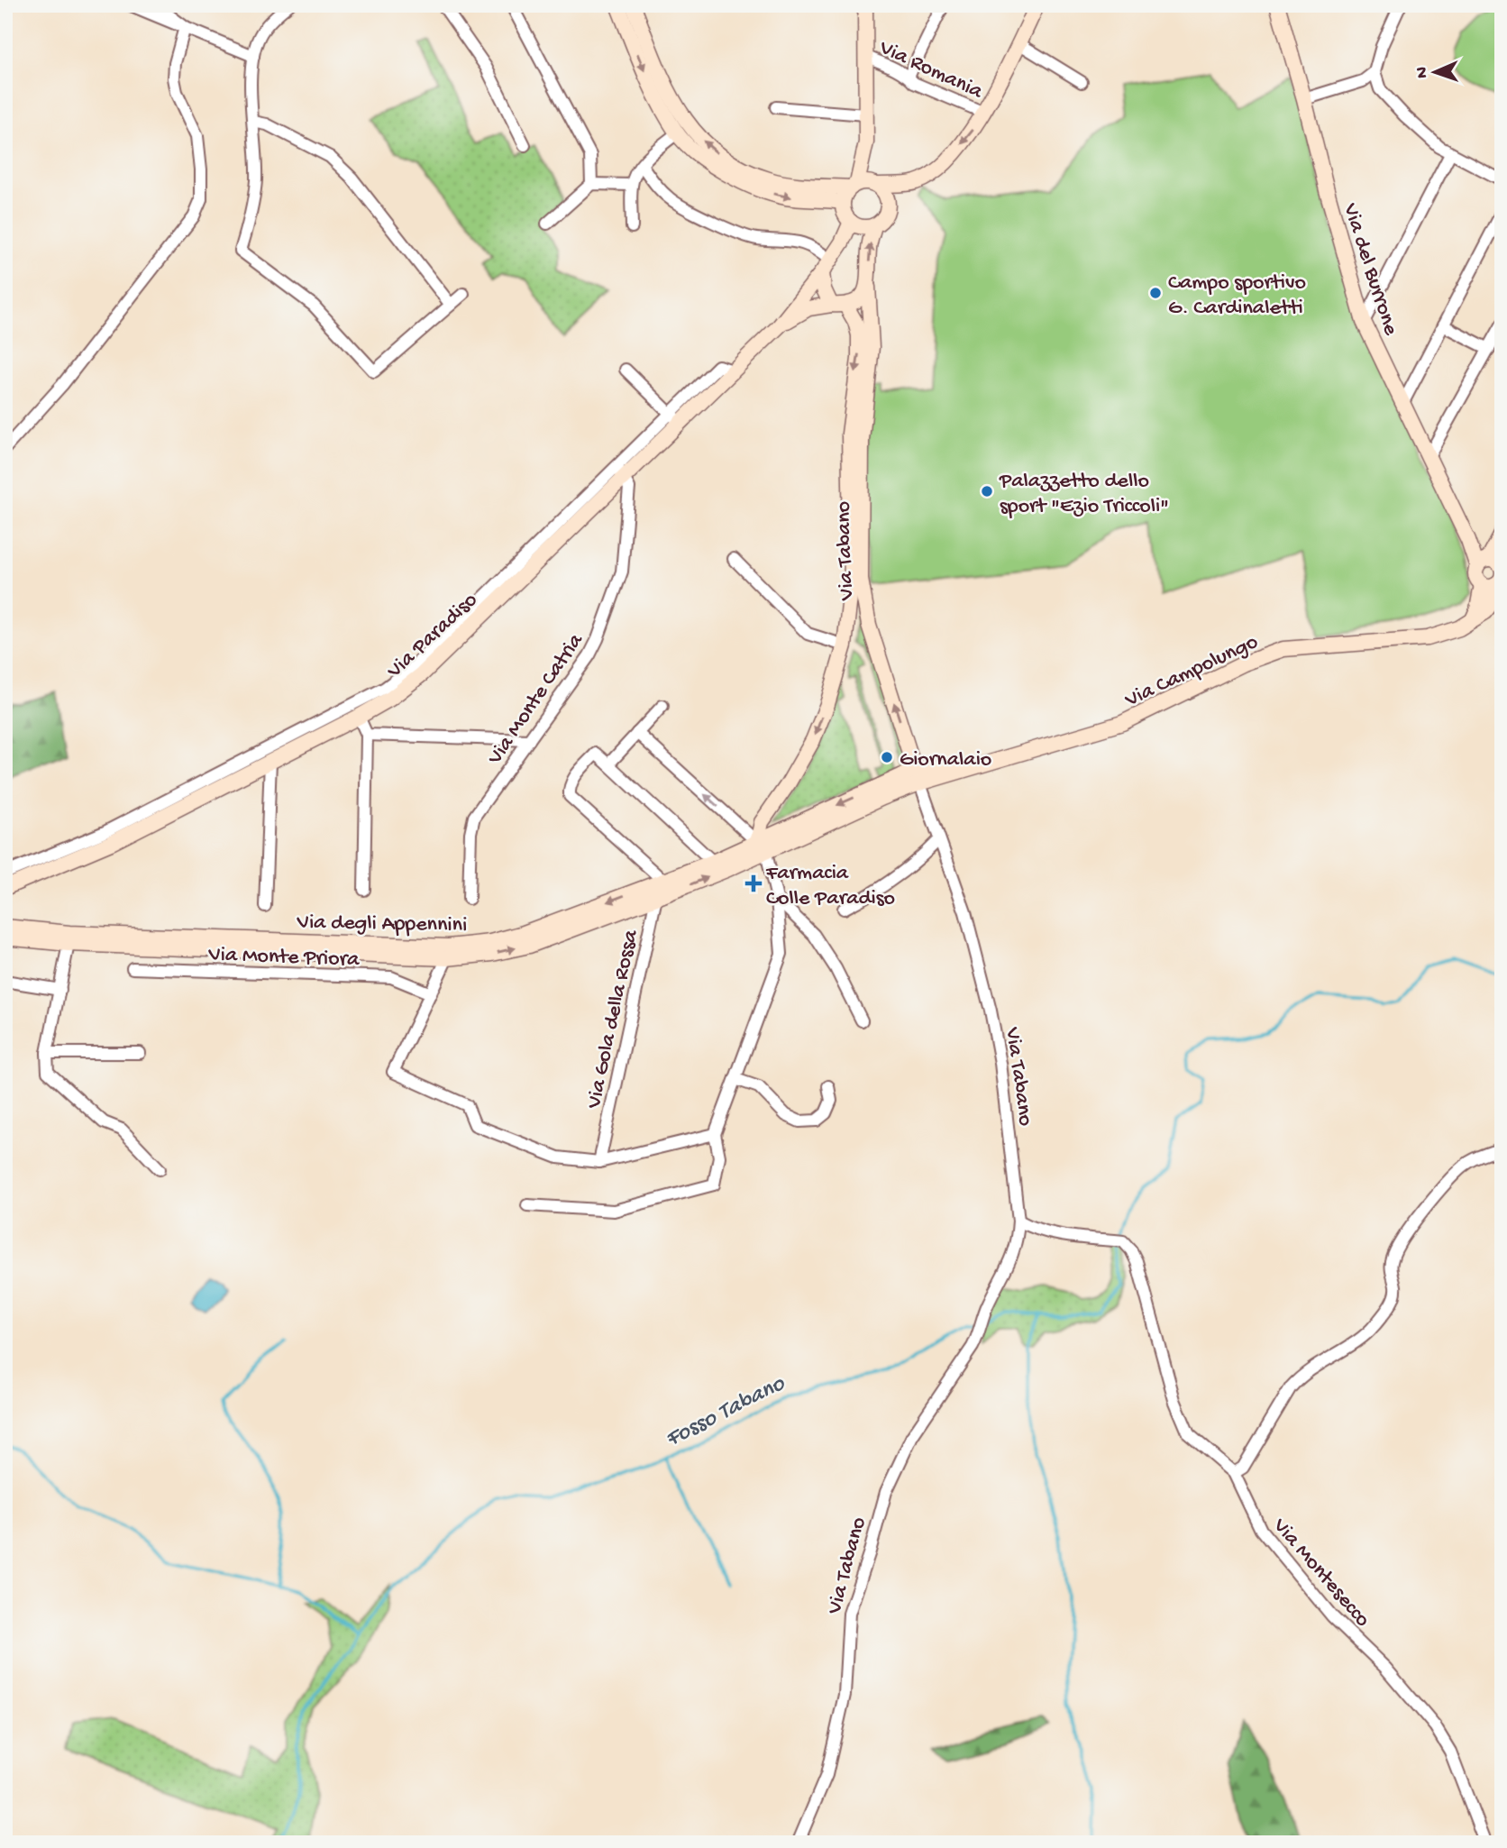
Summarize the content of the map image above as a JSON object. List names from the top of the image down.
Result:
{
  "streets": {
    "street": [
      "Via Romania",
      "Via del Burrone",
      "Via Tabano",
      "Via Paradiso",
      "Via Campolungo",
      "Via Monte Catria",
      "Via degli Appennini",
      "Via Monte Priora",
      "Via Gola della Rossa",
      "Via Montesecco"
    ]
  },
  "crossings": [
    ["Via del Burrone", "Via Campolungo"],
    ["Via Tabano", "Via Campolungo"],
    ["Via Tabano", "Via degli Appennini"],
    ["Via Tabano", "Via Montesecco"],
    ["Via Paradiso", "Via Monte Catria"],
    ["Via Campolungo", "Via degli Appennini"],
    ["Via degli Appennini", "Via Gola della Rossa"]
  ],
  "water": ["Fosso Tabano"],
  "places": {
    "other": ["Campo sportivo G. Cardinaletti", "Palazzetto dello sport \"Ezio Triccoli\"", "Giornalaio"],
    "health": ["Farmacia Colle Paradiso"]
  },
  "north": "left"
}
